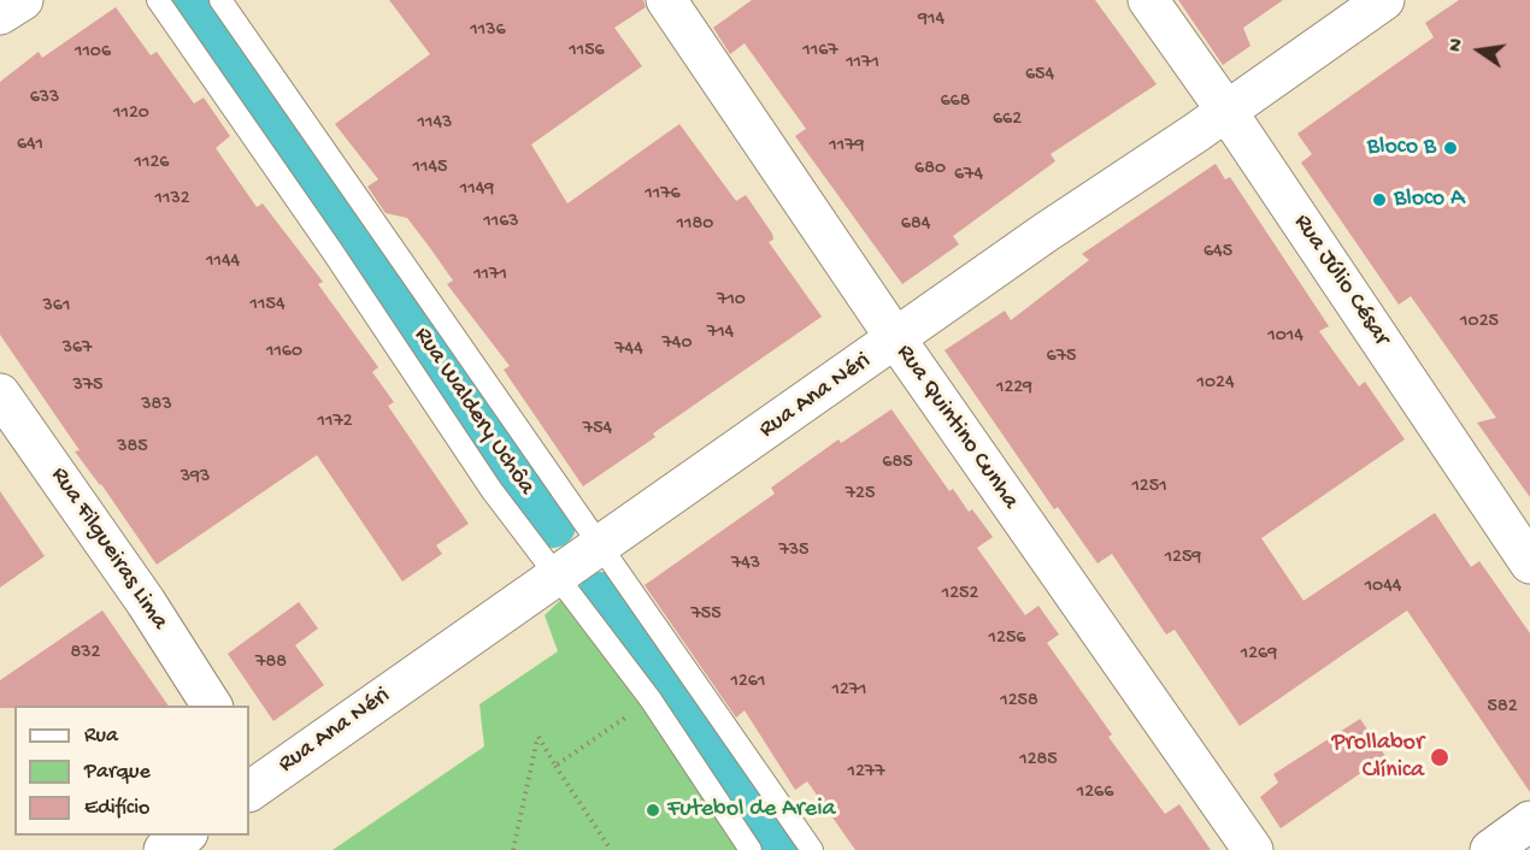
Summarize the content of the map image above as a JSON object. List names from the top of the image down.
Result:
{
  "streets": {
    "street": [
      "Rua Júlio César",
      "Rua Ana Néri",
      "Rua Quintino Cunha",
      "Rua Filgueiras Lima"
    ],
    "lane": ["Rua Waldery Uchôa"]
  },
  "crossings": [
    ["Rua Júlio César", "Rua Ana Néri"],
    ["Rua Ana Néri", "Rua Waldery Uchôa"],
    ["Rua Ana Néri", "Rua Quintino Cunha"]
  ],
  "places": [
    "Bloco B",
    "Bloco A",
    "Prollabor Clínica",
    "Futebol de Areia"
  ],
  "house_numbers": [
    "914",
    "1136",
    "1156",
    "1167",
    "1106",
    "1171",
    "654",
    "633",
    "668",
    "1120",
    "662",
    "1143",
    "641",
    "1179",
    "1126",
    "1145",
    "680",
    "674",
    "1149",
    "1176",
    "1132",
    "1163",
    "1180",
    "684",
    "645",
    "1144",
    "1171",
    "710",
    "1154",
    "361",
    "1025",
    "714",
    "1014",
    "740",
    "367",
    "744",
    "1160",
    "675",
    "1024",
    "375",
    "1229",
    "383",
    "1172",
    "754",
    "385",
    "685",
    "393",
    "1251",
    "725",
    "735",
    "1259",
    "743",
    "1044",
    "1252",
    "755",
    "1256",
    "832",
    "1269",
    "788",
    "1261",
    "1271",
    "1258",
    "582",
    "1285",
    "1277",
    "1266"
  ],
  "legend": ["Rua", "Parque", "Edifício"],
  "north": "left"
}
